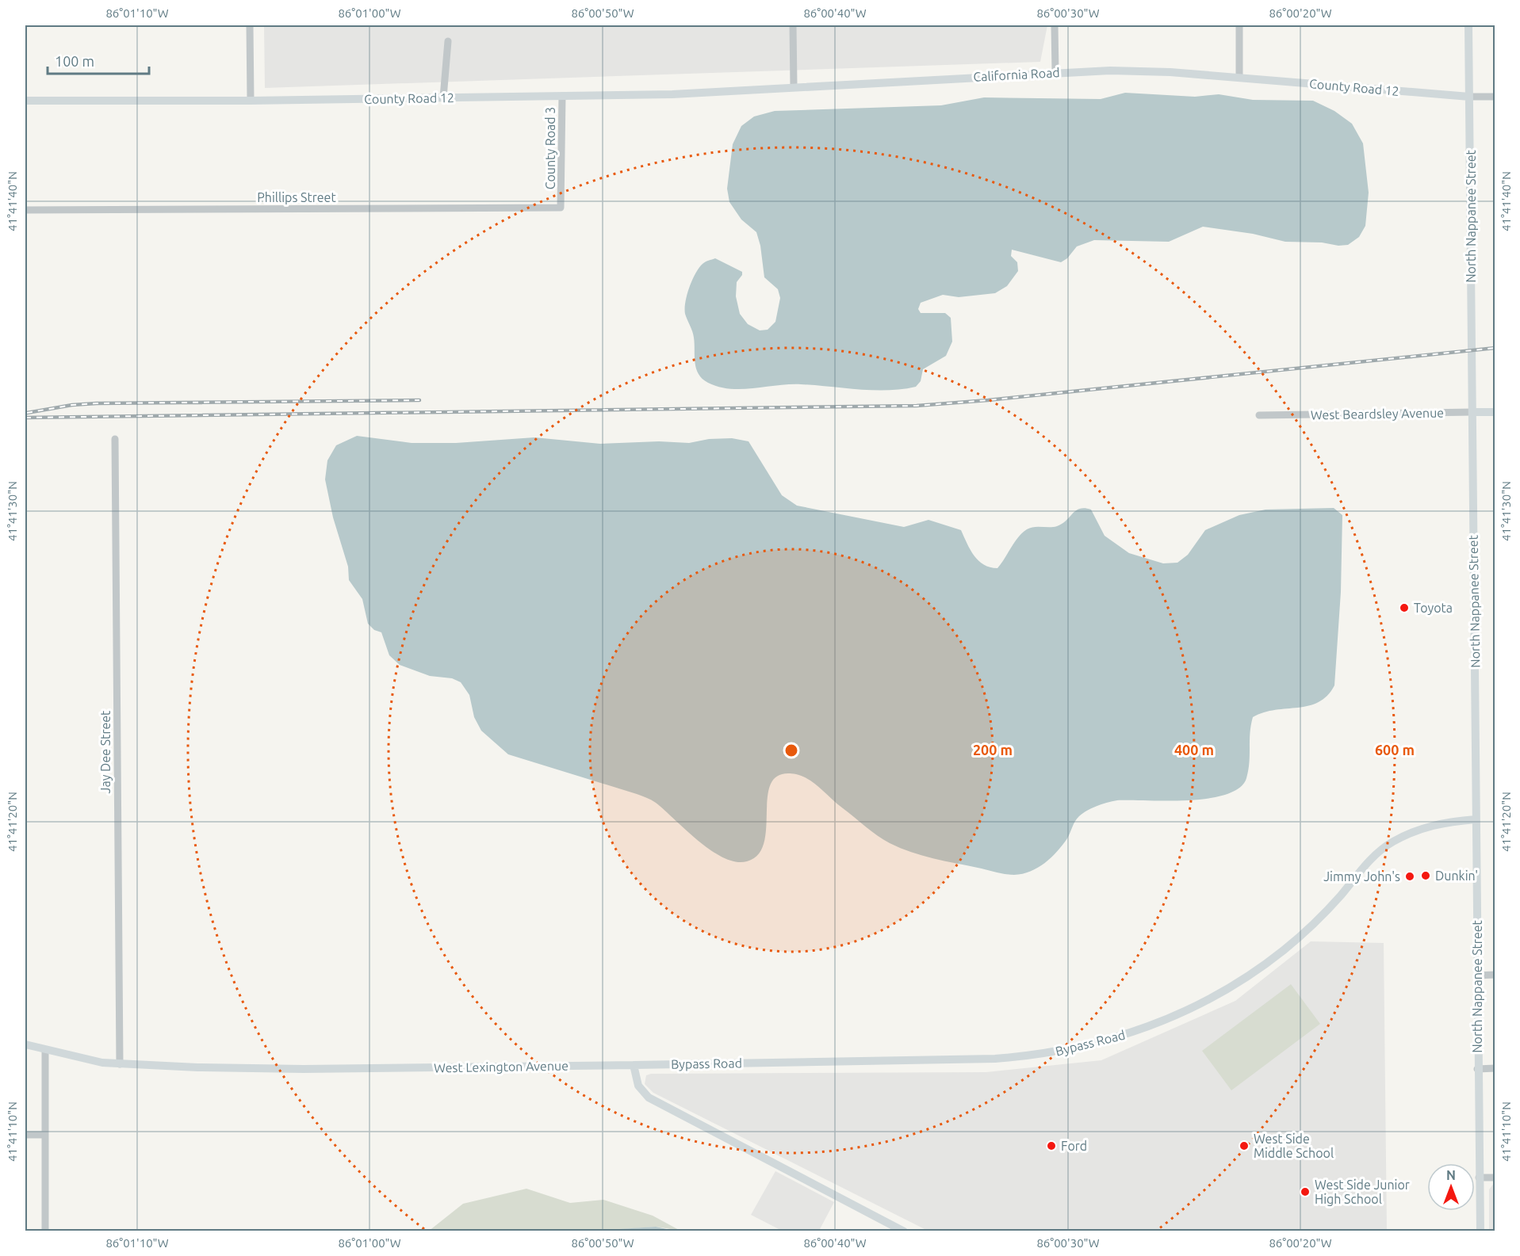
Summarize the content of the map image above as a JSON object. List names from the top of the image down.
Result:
{
  "streets": {
    "main road": [
      "California Road",
      "County Road 12",
      "North Nappanee Street",
      "West Beardsley Avenue",
      "Bypass Road",
      "West Lexington Avenue"
    ],
    "street": ["County Road 3", "Phillips Street", "Jay Dee Street"]
  },
  "crossings": [
    ["California Road", "County Road 12"],
    ["County Road 12", "County Road 3"],
    ["County Road 12", "North Nappanee Street"],
    ["County Road 3", "Phillips Street"],
    ["North Nappanee Street", "West Beardsley Avenue"],
    ["North Nappanee Street", "Bypass Road"],
    ["Jay Dee Street", "West Lexington Avenue"],
    ["Bypass Road", "West Lexington Avenue"]
  ],
  "places": [
    "Toyota",
    "Dunkin'",
    "Jimmy John's",
    "Ford",
    "West Side Middle School",
    "West Side Junior High School"
  ],
  "scale_bar": "100 m",
  "north": "top",
  "coordinates": [
    "86°01'10\"W",
    "86°01'00\"W",
    "86°00'50\"W",
    "86°00'40\"W",
    "86°00'30\"W",
    "86°00'20\"W",
    "41°41'40\"N",
    "41°41'30\"N",
    "41°41'20\"N",
    "41°41'10\"N"
  ],
  "rings": ["200 m", "400 m", "600 m"]
}
